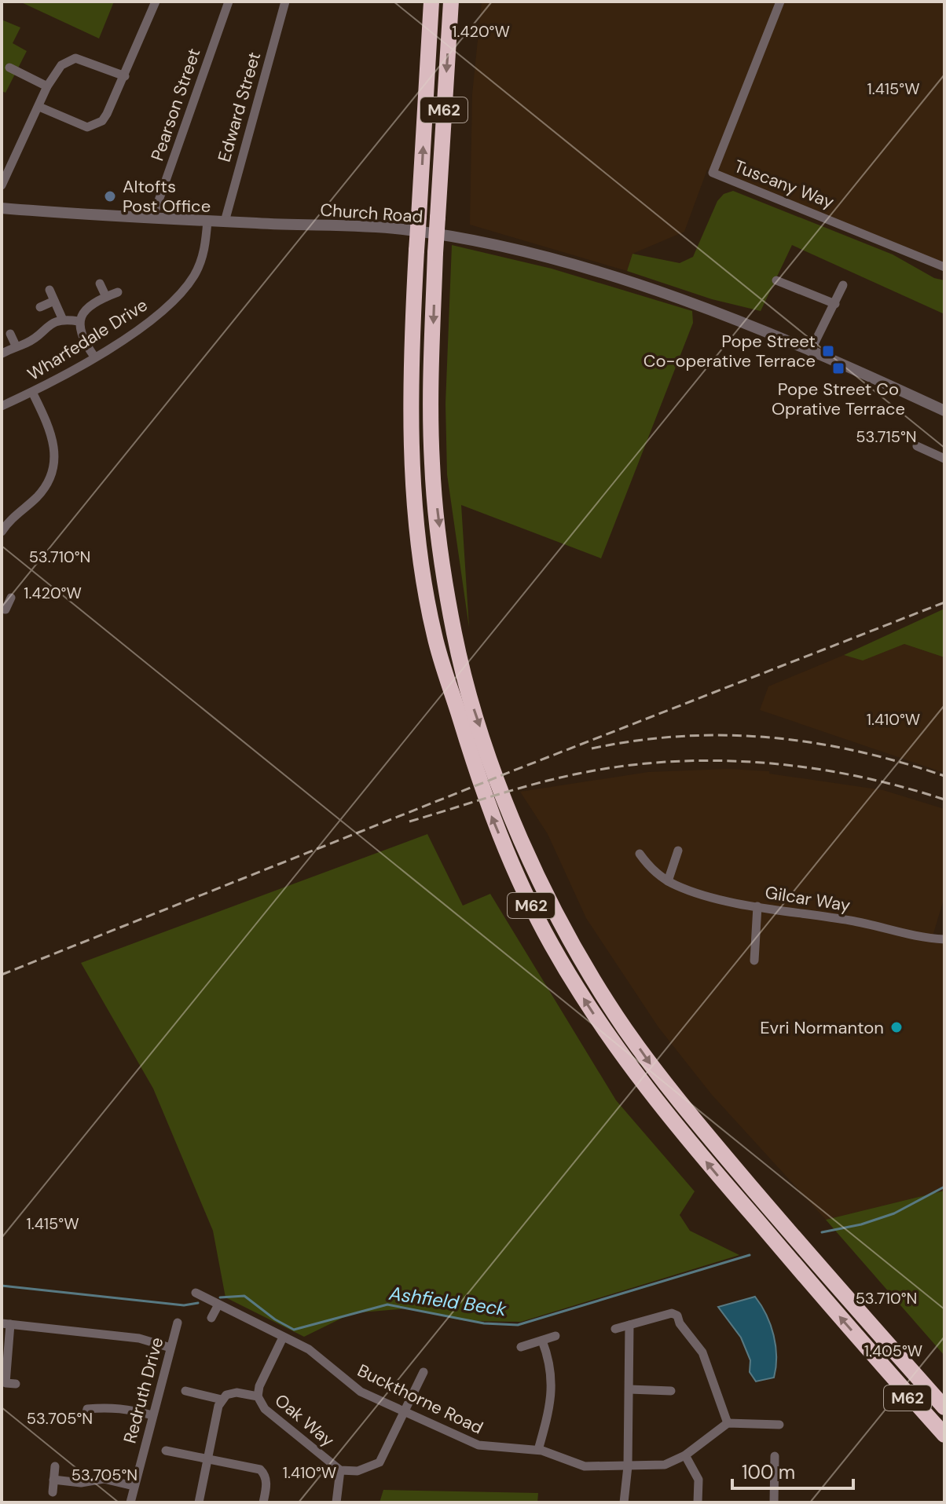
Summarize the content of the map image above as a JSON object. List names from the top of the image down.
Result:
{
  "streets": {
    "highway": ["M62"],
    "street": [
      "Pearson Street",
      "Edward Street",
      "Tuscany Way",
      "Church Road",
      "Wharfedale Drive",
      "Gilcar Way",
      "Redruth Drive",
      "Buckthorne Road",
      "Oak Way"
    ]
  },
  "crossings": [
    ["Pearson Street", "Church Road"],
    ["Edward Street", "Church Road"],
    ["Church Road", "Wharfedale Drive"],
    ["Buckthorne Road", "Oak Way"]
  ],
  "water": ["Ashfield Beck"],
  "places": {
    "other": ["Altofts Post Office", "Evri Normanton"],
    "transit": ["Pope Street Co-operative Terrace", "Pope Street Co Oprative Terrace"]
  },
  "scale_bar": "100 m",
  "coordinates": [
    "1.420°W",
    "1.415°W",
    "53.715°N",
    "53.710°N",
    "1.410°W",
    "1.405°W",
    "53.705°N"
  ]
}
